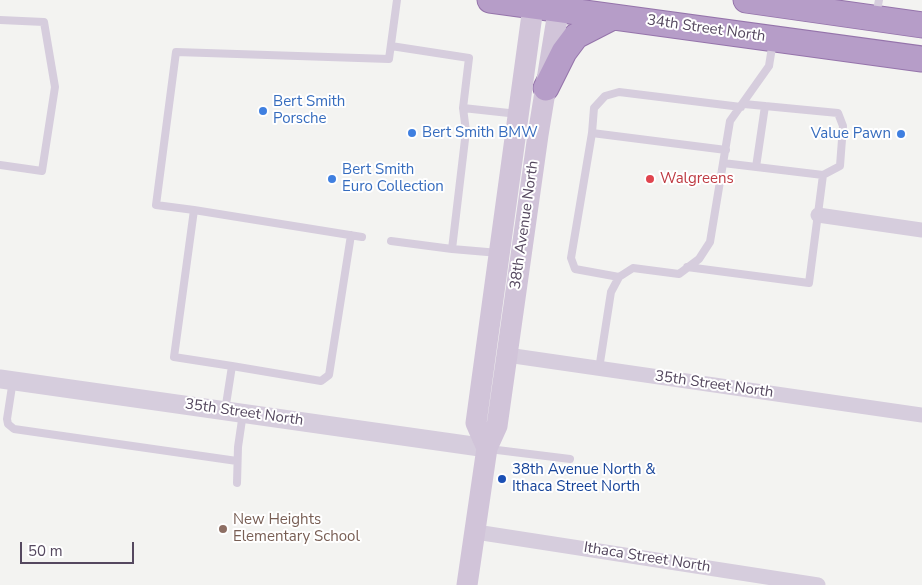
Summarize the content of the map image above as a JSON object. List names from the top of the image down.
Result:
{
  "streets": {
    "highway": ["34th Street North"],
    "main road": ["38th Avenue North"],
    "street": ["35th Street North", "Ithaca Street North"]
  },
  "crossings": [
    ["34th Street North", "38th Avenue North"],
    ["38th Avenue North", "35th Street North"],
    ["38th Avenue North", "Ithaca Street North"]
  ],
  "places": [
    "Bert Smith Porsche",
    "Bert Smith BMW",
    "Value Pawn",
    "Bert Smith Euro Collection",
    "Walgreens",
    "38th Avenue North & Ithaca Street North",
    "New Heights Elementary School"
  ],
  "scale_bar": "50 m"
}
